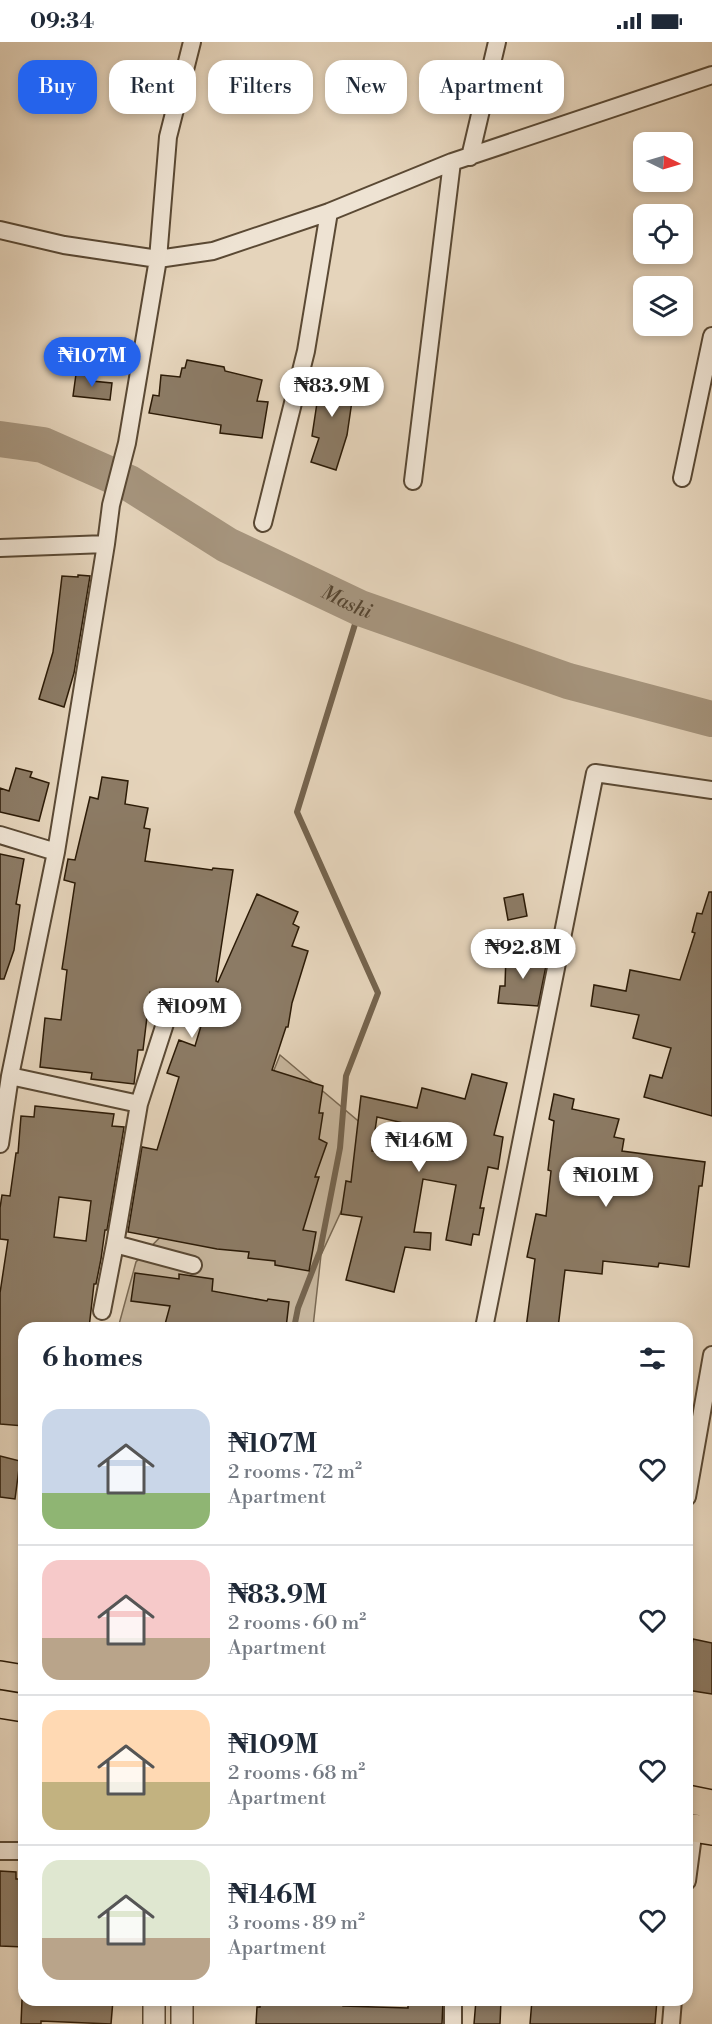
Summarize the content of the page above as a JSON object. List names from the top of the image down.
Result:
{
  "water": ["Mashi"],
  "north": "right",
  "page": {
    "status": "09:34",
    "chip": [
      "Buy",
      "Rent",
      "Filters",
      "New",
      "Apartment"
    ],
    "price": [
      "₦107M",
      "₦83.9M",
      "₦92.8M",
      "₦109M",
      "₦146M",
      "₦101M"
    ],
    "heading": "6 homes",
    "list": [
      {
        "name": "₦107M",
        "note": "2 rooms · 72 m² · Apartment"
      },
      {
        "name": "₦83.9M",
        "note": "2 rooms · 60 m² · Apartment"
      },
      {
        "name": "₦109M",
        "note": "2 rooms · 68 m² · Apartment"
      },
      {
        "name": "₦146M",
        "note": "3 rooms · 89 m² · Apartment"
      }
    ]
  }
}
